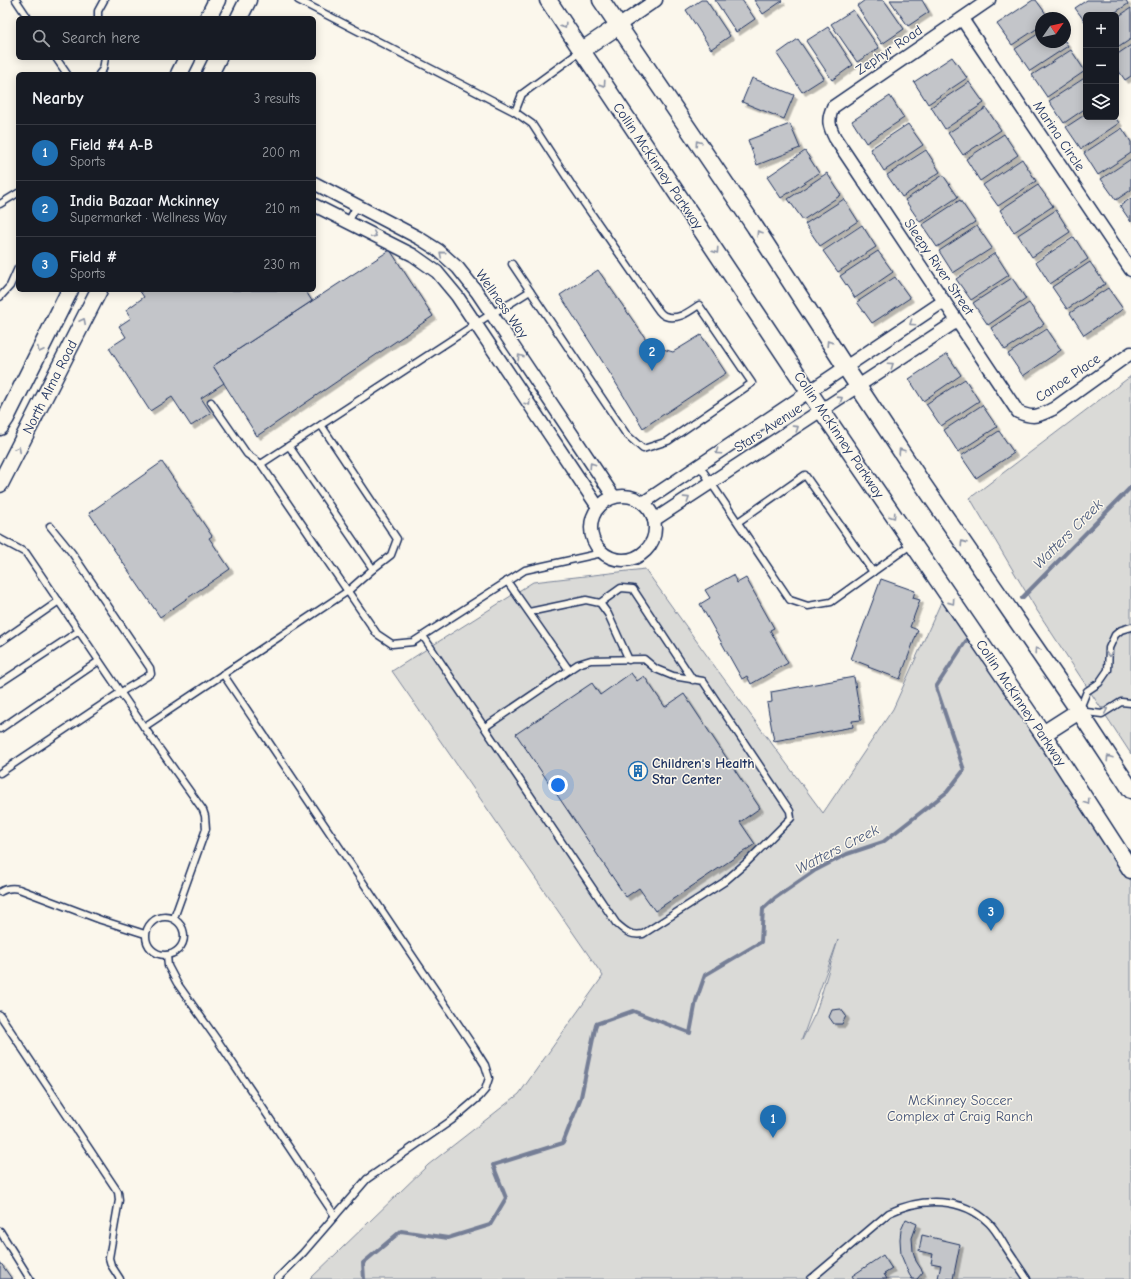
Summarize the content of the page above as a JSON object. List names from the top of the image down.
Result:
{
  "streets": {
    "street": [
      "Zephyr Road",
      "Marina Circle",
      "Collin McKinney Parkway",
      "Sleepy River Street",
      "Wellness Way",
      "Canoe Place",
      "North Alma Road",
      "Stars Avenue"
    ]
  },
  "crossings": [
    ["Zephyr Road", "Marina Circle"],
    ["Zephyr Road", "Sleepy River Street"],
    ["Collin McKinney Parkway", "Stars Avenue"],
    ["Sleepy River Street", "Canoe Place"],
    ["Sleepy River Street", "Stars Avenue"],
    ["Wellness Way", "Stars Avenue"]
  ],
  "water": ["Watters Creek"],
  "parks": ["McKinney Soccer Complex at Craig Ranch"],
  "places": {
    "building": ["Children's Health Star Center"]
  },
  "north": "top right",
  "page": {
    "map_buttons": ["+", "−"],
    "search": "Search here",
    "heading": ["Nearby", "3 results"],
    "list": [
      {
        "mark": "1",
        "name": "Field #4 A-B",
        "note": "Sports",
        "value": "200 m"
      },
      {
        "mark": "2",
        "name": "India Bazaar Mckinney",
        "note": "Supermarket · Wellness Way",
        "value": "210 m"
      },
      {
        "mark": "3",
        "name": "Field #",
        "note": "Sports",
        "value": "230 m"
      }
    ],
    "pins": ["2", "3", "1"]
  }
}
